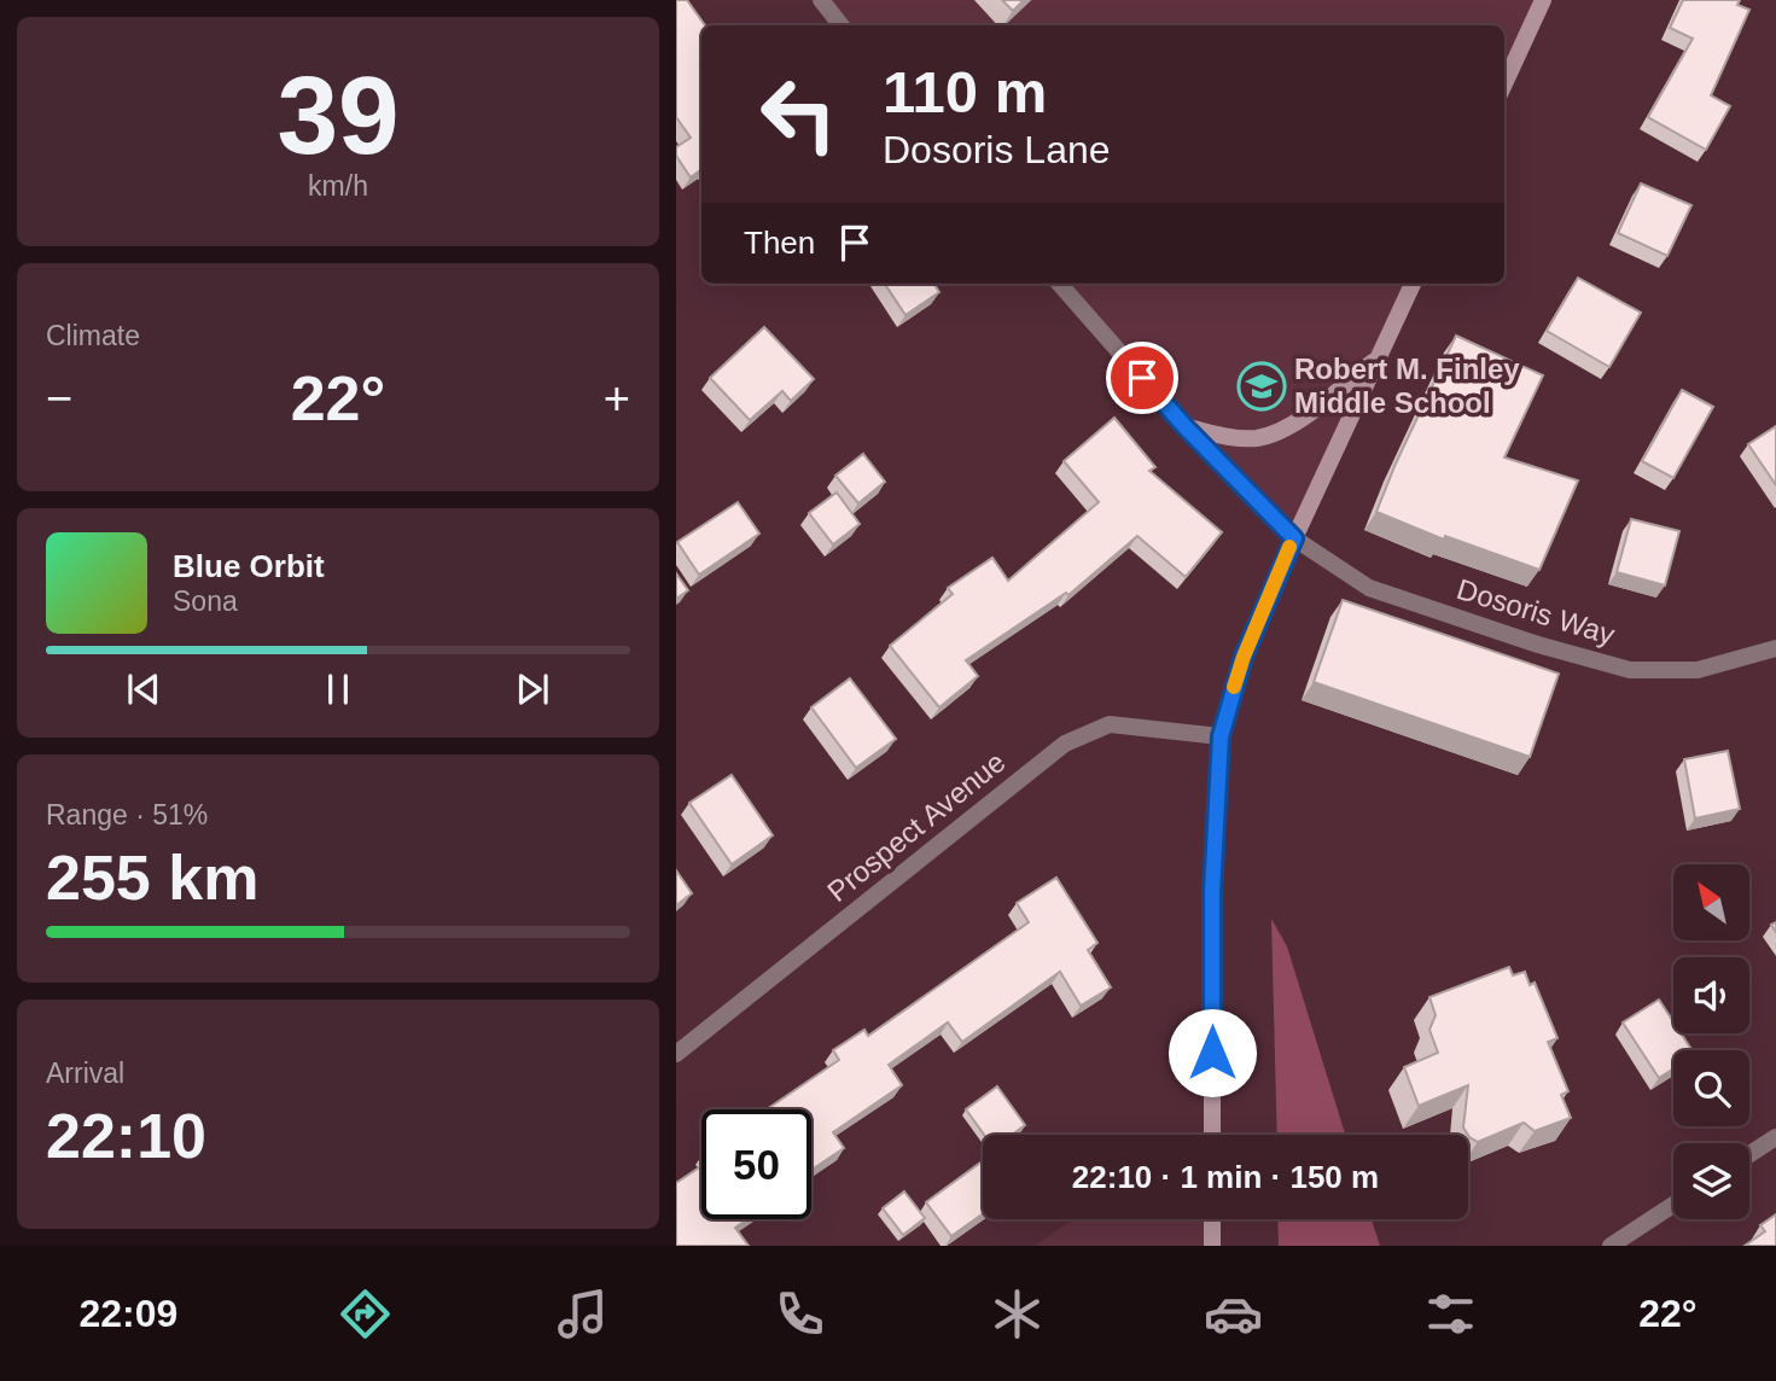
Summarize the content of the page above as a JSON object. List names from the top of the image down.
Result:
{
  "streets": {
    "street": ["Dosoris Way", "Prospect Avenue"]
  },
  "places": {
    "school or university": ["Robert M. Finley Middle School"]
  },
  "north": "top left",
  "page": {
    "tile": [
      ["39", "km/h"],
      "Climate",
      ["Range · 51%", "255 km"],
      ["Arrival", "22:10"]
    ],
    "turn": ["110 m", "Dosoris Lane"],
    "then": "Then",
    "heat": ["−", "22°", "+"],
    "song": ["Blue Orbit", "Sona"],
    "limit": "50",
    "trip": "22:10 · 1 min · 150 m",
    "tabs": ["22:09", "22°"]
  }
}
